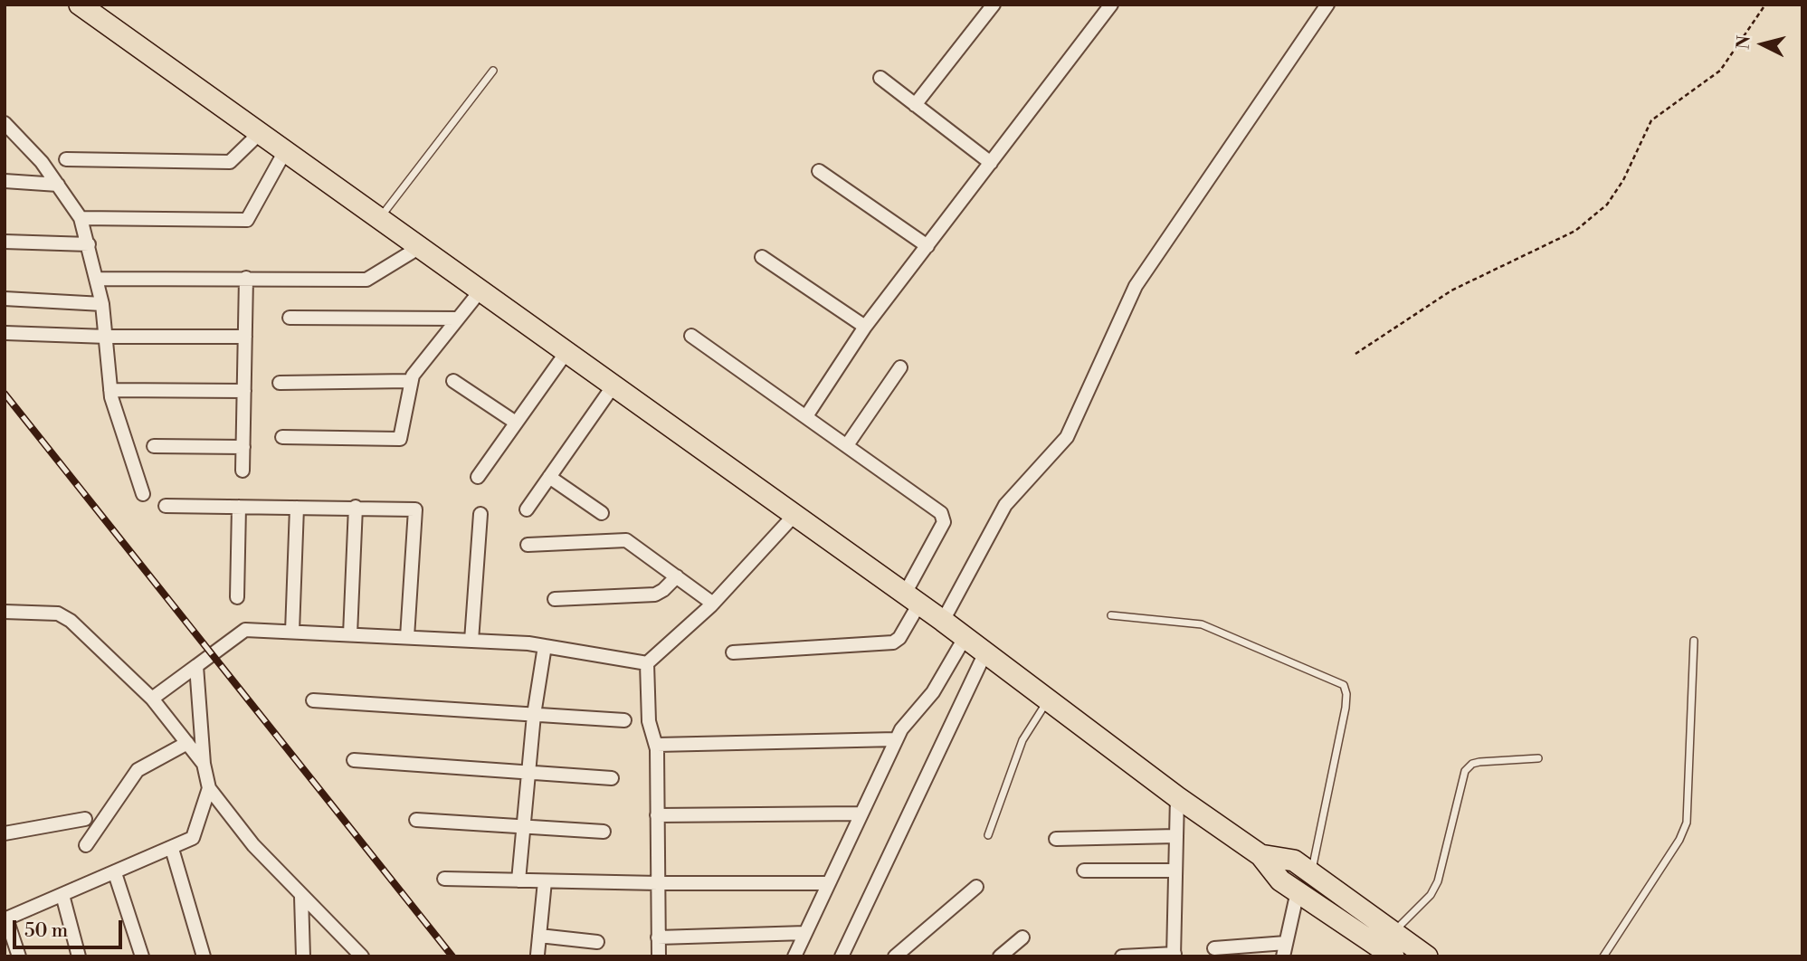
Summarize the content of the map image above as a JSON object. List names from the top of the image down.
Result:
{
  "scale_bar": "50 m",
  "north": "left"
}
